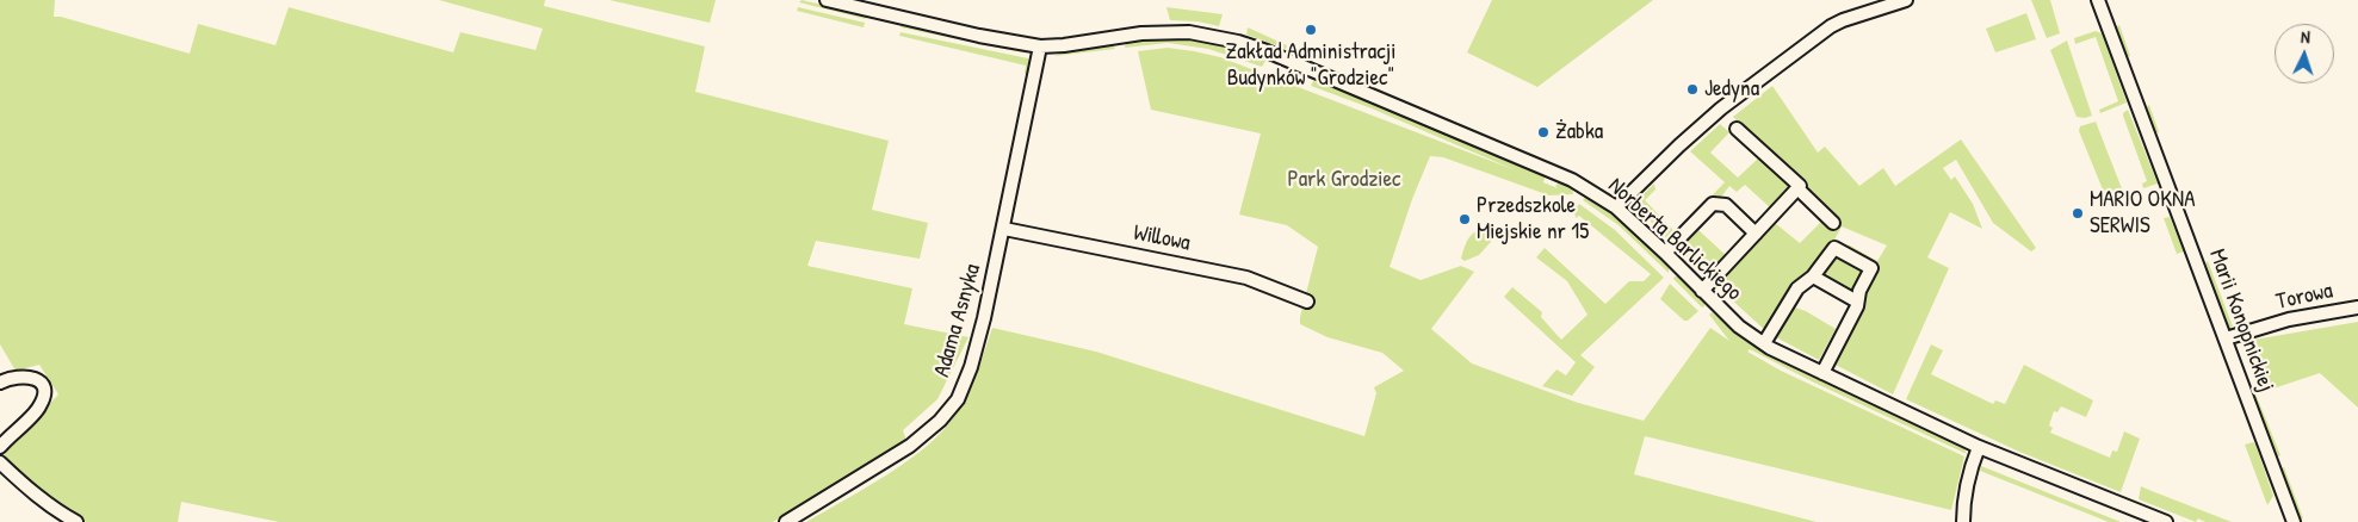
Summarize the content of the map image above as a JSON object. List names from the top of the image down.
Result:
{
  "streets": {
    "street": [
      "Willowa",
      "Norberta Barlickiego",
      "Torowa",
      "Adama Asnyka",
      "Marii Konopnickiej"
    ]
  },
  "crossings": [
    ["Willowa", "Adama Asnyka"],
    ["Norberta Barlickiego", "Adama Asnyka"],
    ["Torowa", "Marii Konopnickiej"]
  ],
  "parks": ["Park Grodziec"],
  "places": [
    "Zakład Administracji Budynków \"Grodziec\"",
    "Jedyna",
    "Żabka",
    "MARIO OKNA SERWIS",
    "Przedszkole Miejskie nr 15"
  ],
  "north": "top"
}
